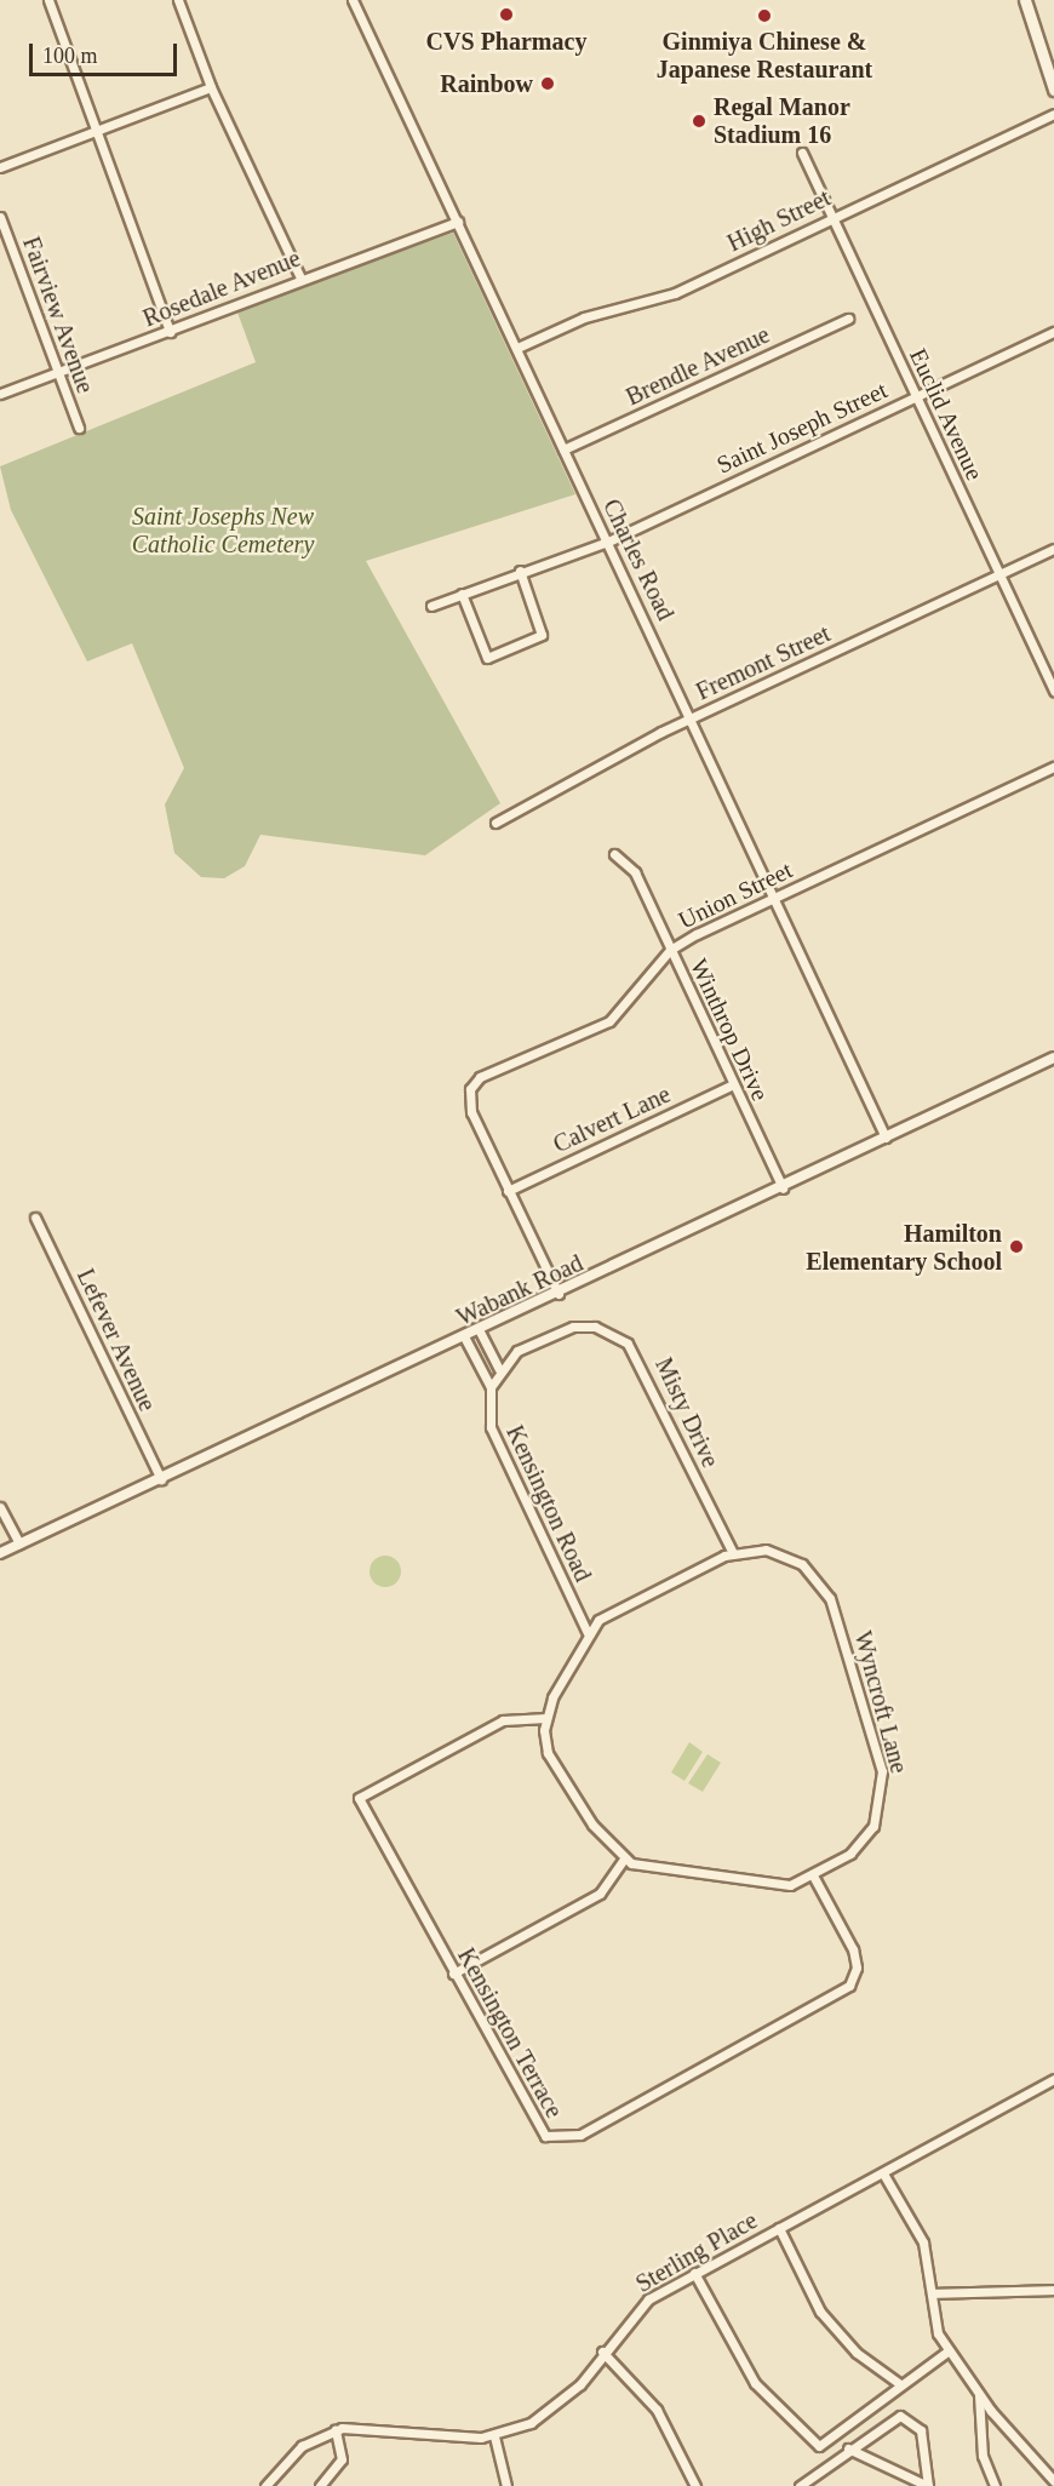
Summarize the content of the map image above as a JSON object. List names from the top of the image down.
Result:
{
  "streets": {
    "street": [
      "High Street",
      "Rosedale Avenue",
      "Fairview Avenue",
      "Brendle Avenue",
      "Euclid Avenue",
      "Saint Joseph Street",
      "Charles Road",
      "Fremont Street",
      "Union Street",
      "Winthrop Drive",
      "Calvert Lane",
      "Wabank Road",
      "Lefever Avenue",
      "Misty Drive",
      "Kensington Road",
      "Wyncroft Lane",
      "Kensington Terrace",
      "Sterling Place"
    ]
  },
  "crossings": [
    ["High Street", "Euclid Avenue"],
    ["High Street", "Charles Road"],
    ["Rosedale Avenue", "Fairview Avenue"],
    ["Rosedale Avenue", "Charles Road"],
    ["Brendle Avenue", "Charles Road"],
    ["Euclid Avenue", "Saint Joseph Street"],
    ["Euclid Avenue", "Fremont Street"],
    ["Saint Joseph Street", "Charles Road"],
    ["Charles Road", "Fremont Street"],
    ["Charles Road", "Union Street"],
    ["Charles Road", "Wabank Road"],
    ["Union Street", "Winthrop Drive"],
    ["Union Street", "Calvert Lane"],
    ["Union Street", "Wabank Road"],
    ["Winthrop Drive", "Calvert Lane"],
    ["Winthrop Drive", "Wabank Road"],
    ["Wabank Road", "Lefever Avenue"],
    ["Wabank Road", "Kensington Road"],
    ["Misty Drive", "Wyncroft Lane"],
    ["Kensington Road", "Wyncroft Lane"],
    ["Wyncroft Lane", "Kensington Terrace"]
  ],
  "parks": ["Saint Josephs New Catholic Cemetery"],
  "places": [
    "CVS Pharmacy",
    "Ginmiya Chinese & Japanese Restaurant",
    "Rainbow",
    "Regal Manor Stadium 16",
    "Hamilton Elementary School"
  ],
  "scale_bar": "100 m"
}
